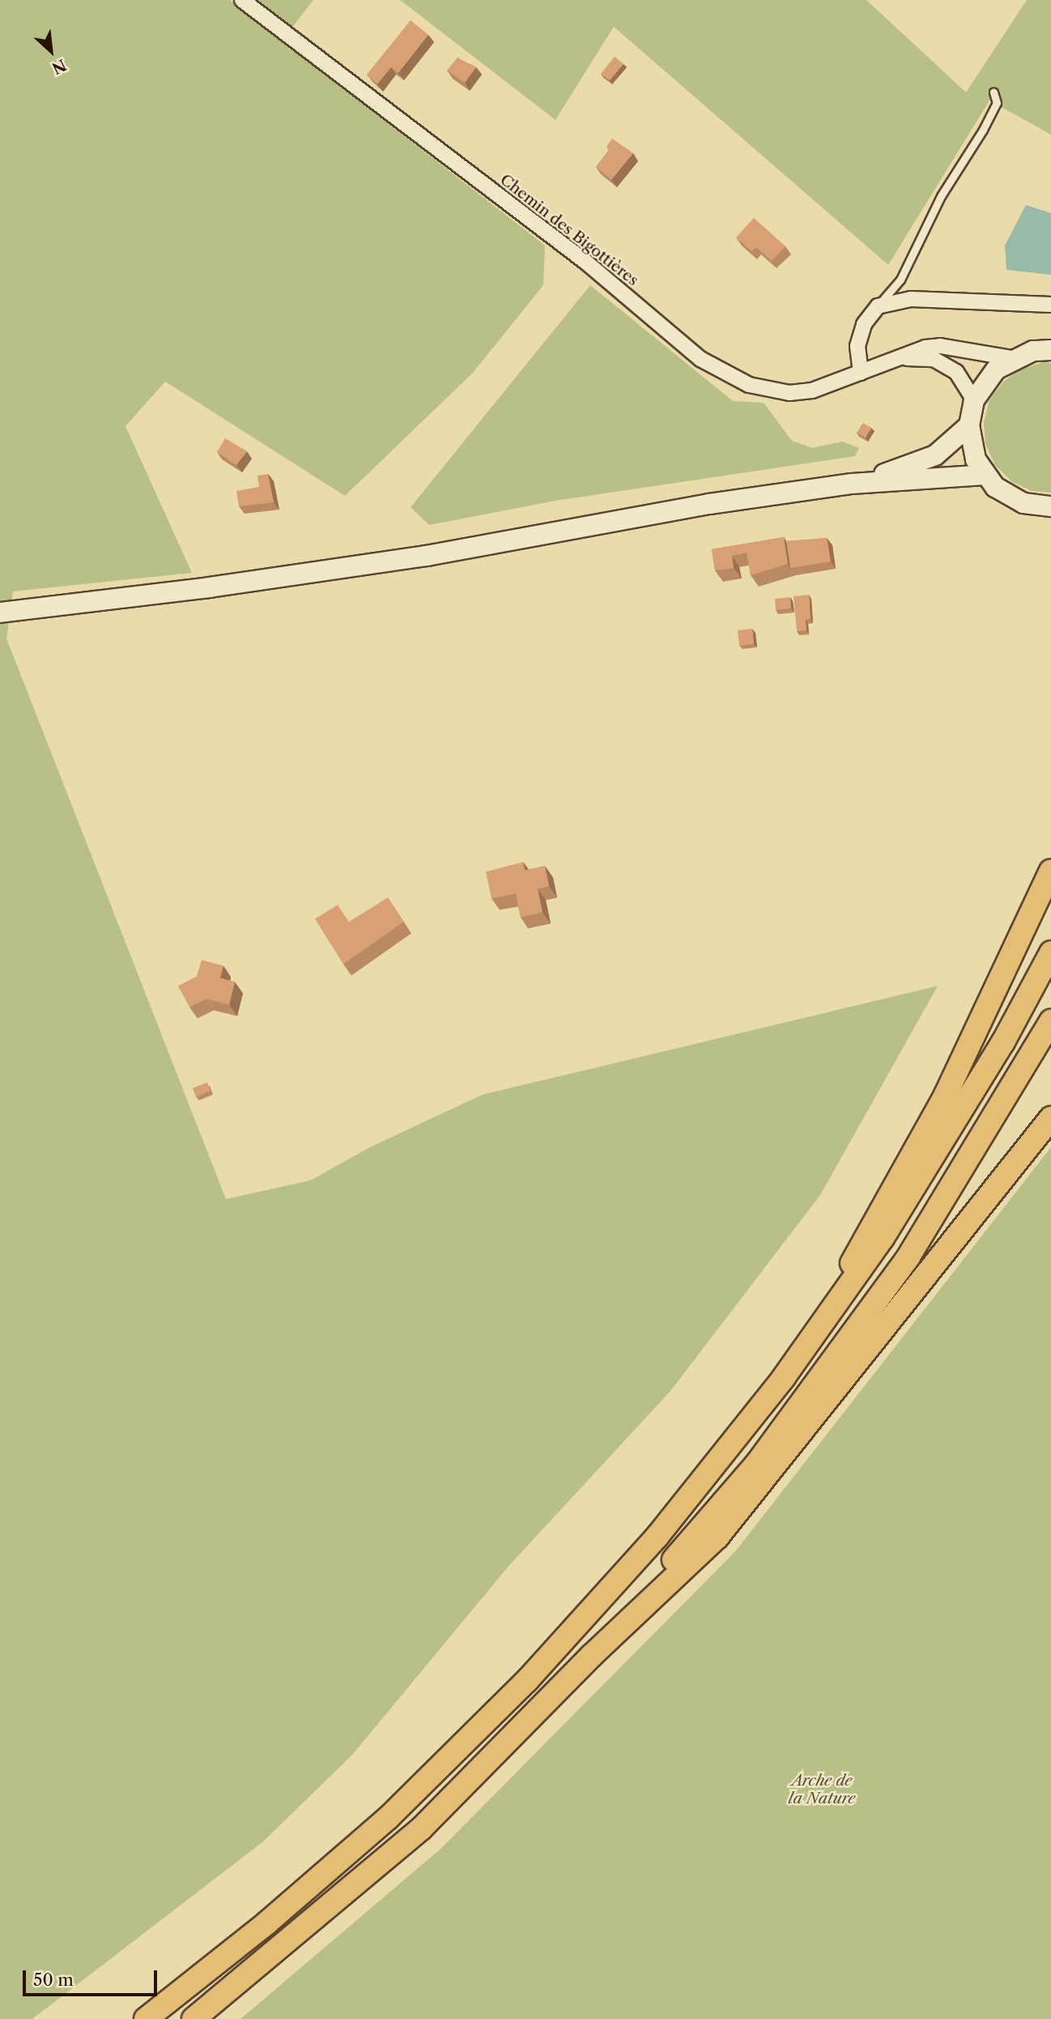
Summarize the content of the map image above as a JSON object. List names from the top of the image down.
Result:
{
  "streets": {
    "street": ["Chemin des Bigottières"]
  },
  "parks": ["Arche de la Nature"],
  "scale_bar": "50 m",
  "north": "bottom right"
}
